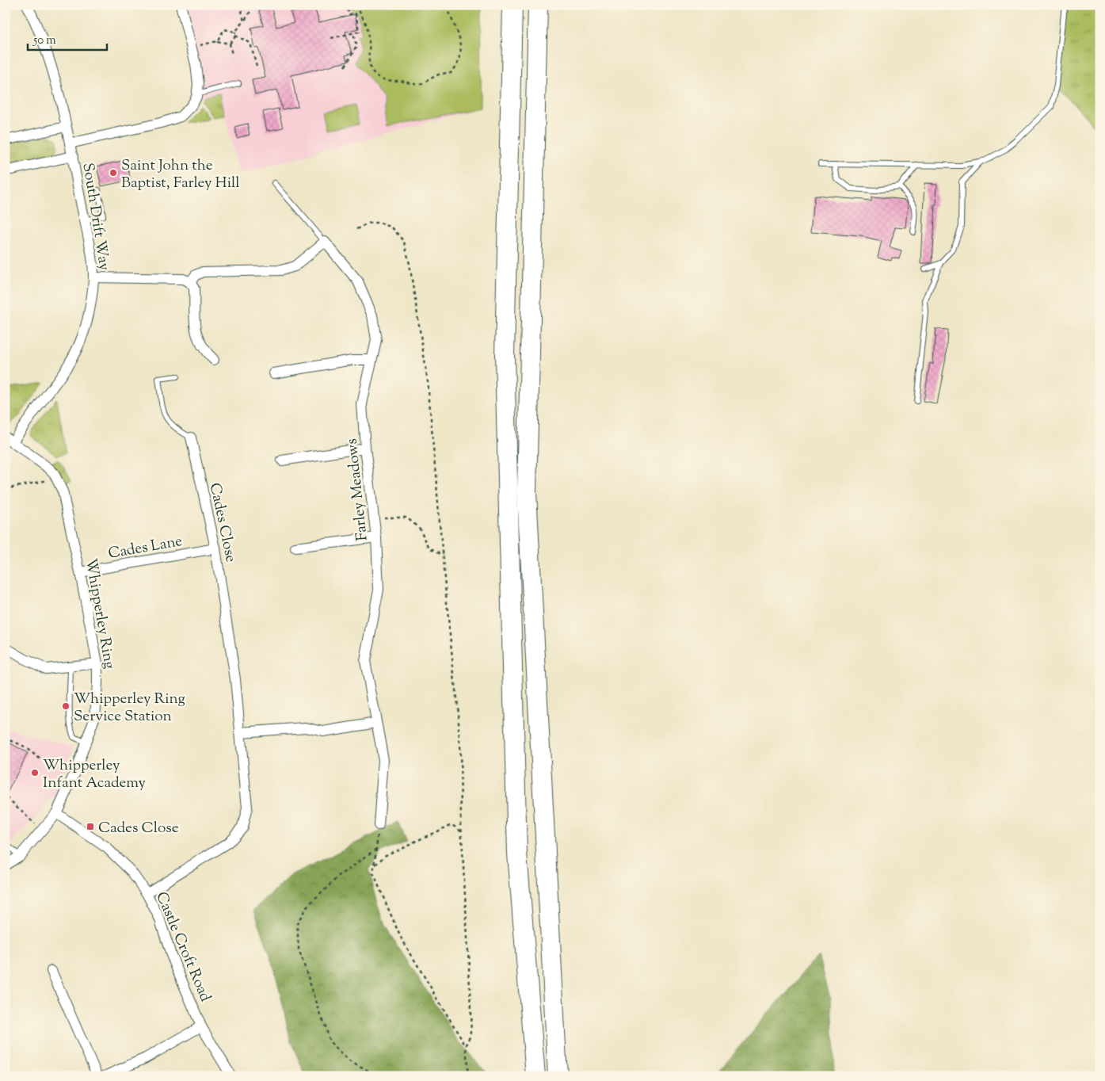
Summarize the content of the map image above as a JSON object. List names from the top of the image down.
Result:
{
  "streets": {
    "street": [
      "South Drift Way",
      "Farley Meadows",
      "Cades Close",
      "Cades Lane",
      "Whipperley Ring",
      "Castle Croft Road"
    ]
  },
  "crossings": [
    ["South Drift Way", "Whipperley Ring"],
    ["Cades Close", "Cades Lane"],
    ["Cades Close", "Castle Croft Road"],
    ["Cades Lane", "Whipperley Ring"],
    ["Whipperley Ring", "Castle Croft Road"]
  ],
  "places": {
    "other": ["Saint John the Baptist, Farley Hill", "Whipperley Ring Service Station", "Whipperley Infant Academy"],
    "transit": ["Cades Close"]
  },
  "scale_bar": "50 m"
}
